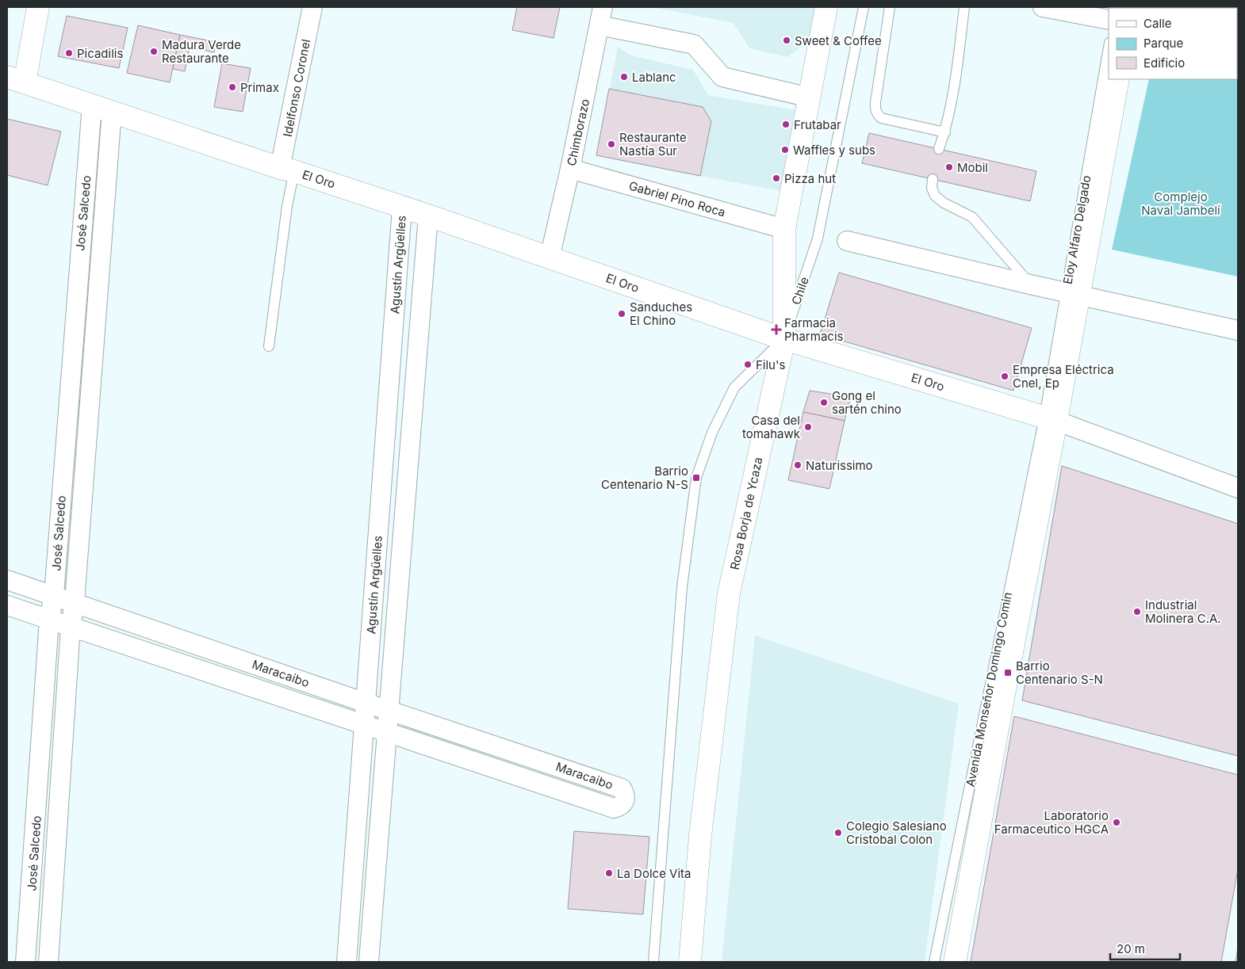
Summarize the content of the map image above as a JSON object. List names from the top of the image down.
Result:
{
  "streets": {
    "main road": [
      "El Oro",
      "Eloy Alfaro Delgado",
      "Chile",
      "Rosa Borja de Ycaza",
      "Avenida Monseñor Domingo Comin"
    ],
    "street": [
      "Idelfonso Coronel",
      "Chimborazo",
      "Gabriel Pino Roca",
      "José Salcedo",
      "Agustín Argüelles",
      "Maracaibo"
    ]
  },
  "crossings": [
    ["Idelfonso Coronel", "El Oro"],
    ["Chimborazo", "El Oro"],
    ["Chimborazo", "Gabriel Pino Roca"],
    ["El Oro", "José Salcedo"],
    ["El Oro", "Eloy Alfaro Delgado"],
    ["El Oro", "Agustín Argüelles"],
    ["El Oro", "Chile"],
    ["El Oro", "Rosa Borja de Ycaza"],
    ["El Oro", "Avenida Monseñor Domingo Comin"],
    ["Gabriel Pino Roca", "Chile"],
    ["José Salcedo", "Maracaibo"],
    ["Eloy Alfaro Delgado", "Avenida Monseñor Domingo Comin"],
    ["Agustín Argüelles", "Maracaibo"],
    ["Chile", "Rosa Borja de Ycaza"]
  ],
  "parks": ["Complejo Naval Jambelí"],
  "places": {
    "other": [
      "Sweet & Coffee",
      "Madura Verde Restaurante",
      "Picadilis",
      "Lablanc",
      "Primax",
      "Frutabar",
      "Restaurante Nastía Sur",
      "Waffles y subs",
      "Mobil",
      "Pizza hut",
      "Sanduches El Chino",
      "Filu's",
      "Empresa Eléctrica Cnel, Ep",
      "Gong el sartén chino",
      "Casa del tomahawk",
      "Naturissimo",
      "Industrial Molinera C.A.",
      "Laboratorio Farmaceutico HGCA",
      "Colegio Salesiano Cristobal Colon",
      "La Dolce Vita"
    ],
    "health": ["Farmacia Pharmacis"],
    "transit": ["Barrio Centenario N-S", "Barrio Centenario S-N"]
  },
  "legend": ["Calle", "Parque", "Edificio"],
  "scale_bar": "20 m"
}
